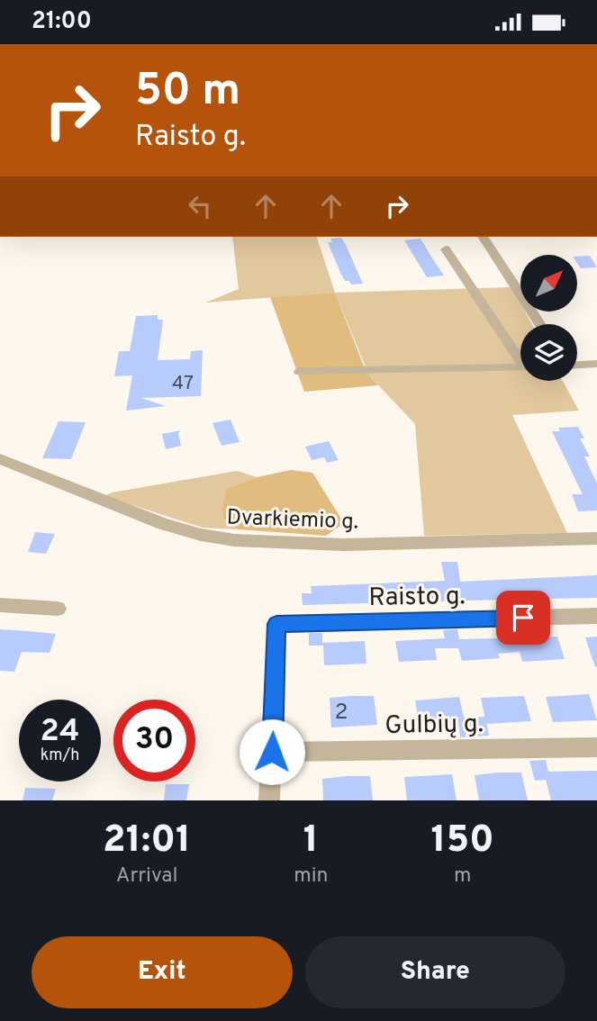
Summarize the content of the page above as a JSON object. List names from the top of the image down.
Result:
{
  "streets": {
    "street": ["Dvarkiemio g.", "Raisto g.", "Gulbių g."]
  },
  "crossings": [
    ["Raisto g.", "Gulbių g."]
  ],
  "house_numbers": ["47", "2"],
  "north": "top right",
  "page": {
    "status": "21:00",
    "turn": ["50 m", "Raisto g."],
    "speed": "24 km/h",
    "limit": "30",
    "eta": [
      "21:01",
      "Arrival",
      "1",
      "min",
      "150",
      "m"
    ],
    "buttons": ["Exit", "Share"]
  }
}
